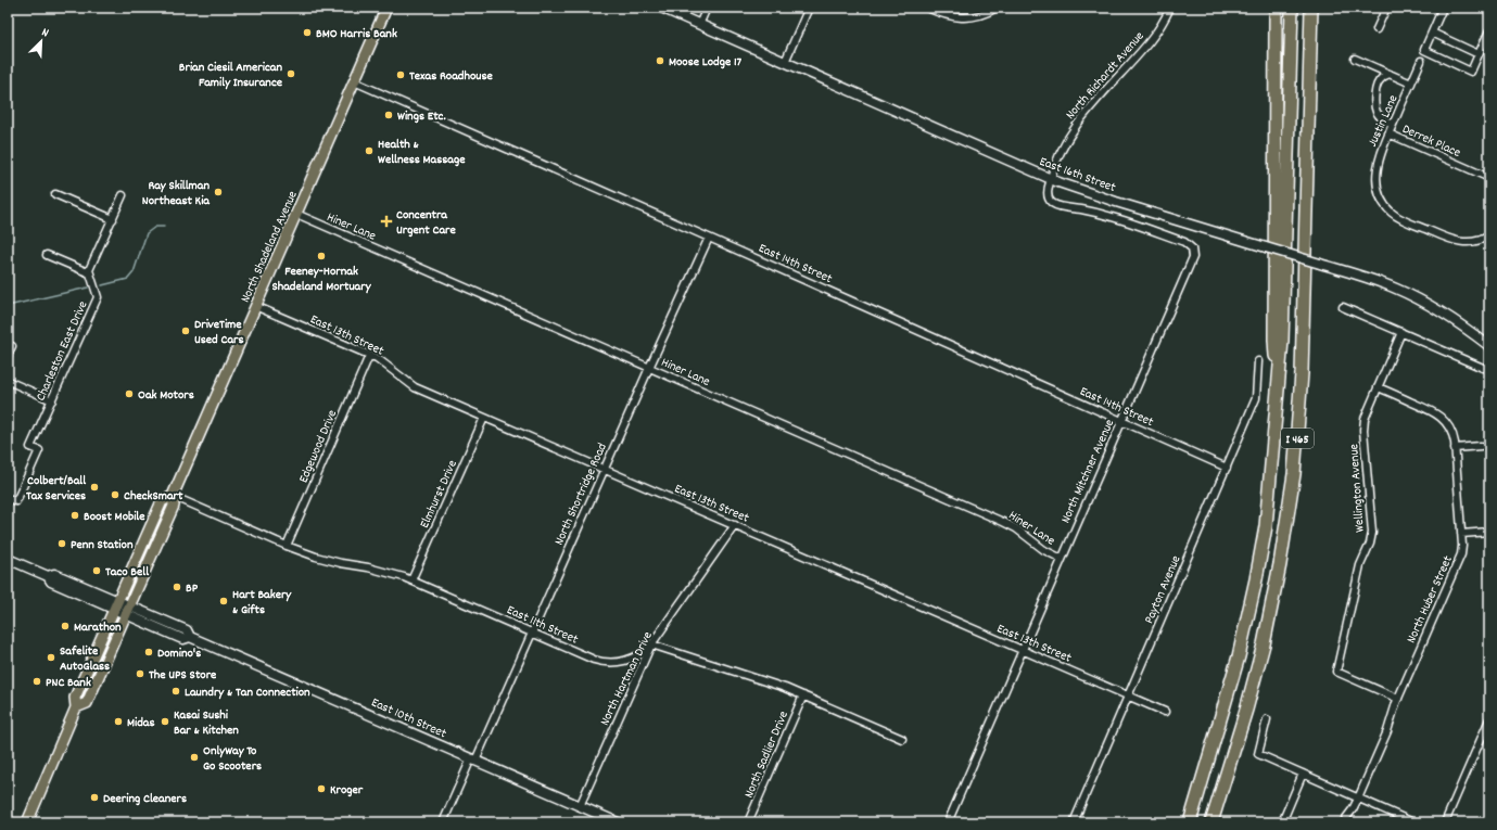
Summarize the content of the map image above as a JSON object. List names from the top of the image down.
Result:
{
  "streets": {
    "highway": ["I 465"],
    "main road": ["North Shadeland Avenue"],
    "street": [
      "North Richardt Avenue",
      "Justin Lane",
      "Derrek Place",
      "East 16th Street",
      "Hiner Lane",
      "East 14th Street",
      "East 13th Street",
      "Charleston East Drive",
      "Edgewood Drive",
      "North Mitchner Avenue",
      "Wellington Avenue",
      "Elmhurst Drive",
      "North Shortridge Road",
      "Payton Avenue",
      "North Huber Street",
      "East 11th Street",
      "North Hartman Drive",
      "East 10th Street",
      "North Sadlier Drive"
    ]
  },
  "crossings": [
    ["North Richardt Avenue", "East 16th Street"],
    ["North Richardt Avenue", "North Mitchner Avenue"],
    ["Justin Lane", "Derrek Place"],
    ["Hiner Lane", "North Shadeland Avenue"],
    ["Hiner Lane", "North Mitchner Avenue"],
    ["Hiner Lane", "North Shortridge Road"],
    ["North Shadeland Avenue", "East 14th Street"],
    ["North Shadeland Avenue", "East 13th Street"],
    ["North Shadeland Avenue", "East 11th Street"],
    ["North Shadeland Avenue", "East 10th Street"],
    ["East 14th Street", "North Mitchner Avenue"],
    ["East 14th Street", "North Shortridge Road"],
    ["East 14th Street", "Payton Avenue"],
    ["East 13th Street", "Edgewood Drive"],
    ["East 13th Street", "North Mitchner Avenue"],
    ["East 13th Street", "Elmhurst Drive"],
    ["East 13th Street", "North Shortridge Road"],
    ["East 13th Street", "Payton Avenue"],
    ["East 13th Street", "North Hartman Drive"],
    ["Edgewood Drive", "East 11th Street"],
    ["Wellington Avenue", "North Huber Street"],
    ["Elmhurst Drive", "East 11th Street"],
    ["North Shortridge Road", "East 11th Street"],
    ["North Shortridge Road", "East 10th Street"],
    ["East 11th Street", "North Hartman Drive"],
    ["North Hartman Drive", "East 10th Street"]
  ],
  "places": {
    "other": [
      "BMO Harris Bank",
      "Moose Lodge 17",
      "Brian Ciesil American Family Insurance",
      "Texas Roadhouse",
      "Wings Etc.",
      "Health & Wellness Massage",
      "Ray Skillman Northeast Kia",
      "Feeney-Hornak Shadeland Mortuary",
      "DriveTime Used Cars",
      "Oak Motors",
      "Colbert/Ball Tax Services",
      "CheckSmart",
      "Boost Mobile",
      "Penn Station",
      "Taco Bell",
      "BP",
      "Hart Bakery & Gifts",
      "Marathon",
      "Domino's",
      "Safelite AutoGlass",
      "The UPS Store",
      "PNC Bank",
      "Laundry & Tan Connection",
      "Midas",
      "Kasai Sushi Bar & Kitchen",
      "OnlyWay To Go Scooters",
      "Kroger",
      "Deering Cleaners"
    ],
    "health": ["Concentra Urgent Care"]
  },
  "north": "top right"
}
